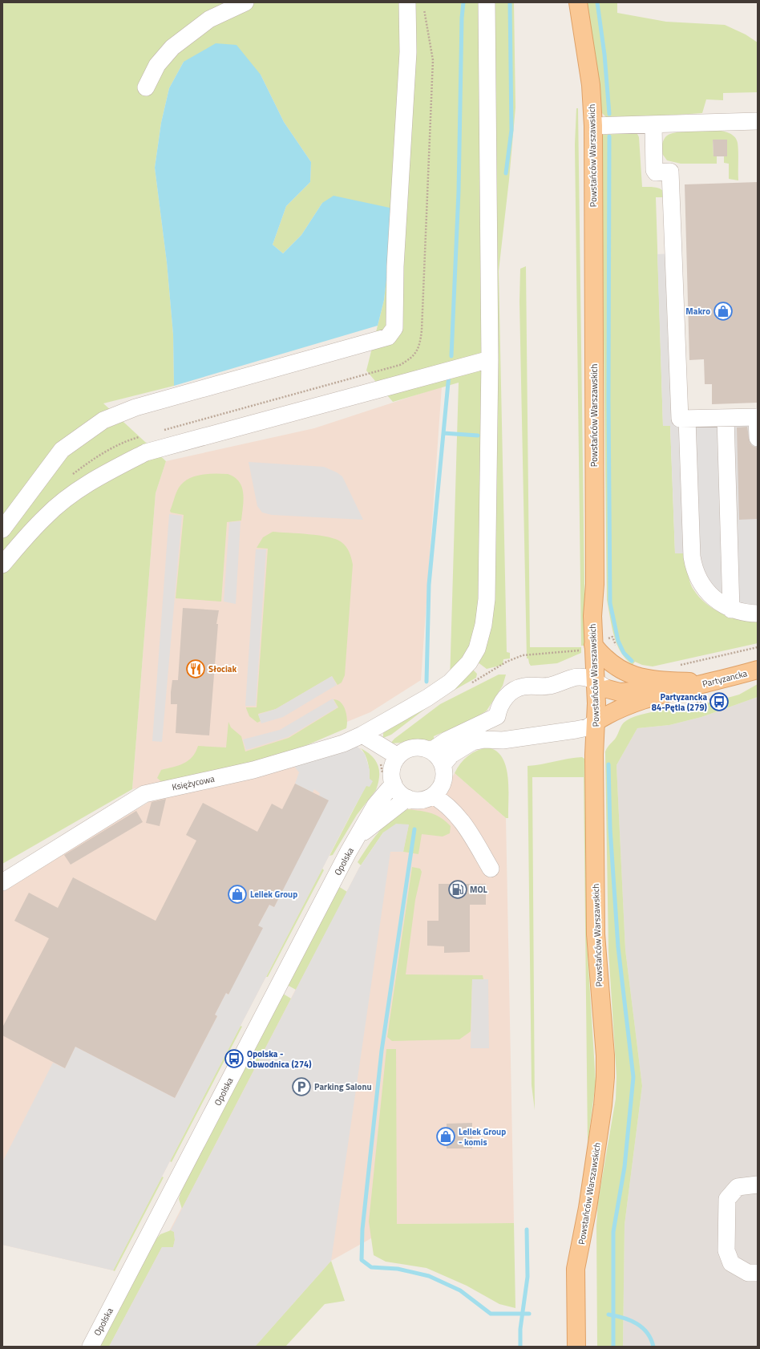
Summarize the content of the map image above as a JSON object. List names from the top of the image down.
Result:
{
  "streets": {
    "main road": ["Powstańców Warszawskich", "Partyzancka"],
    "street": ["Księżycowa", "Opolska"]
  },
  "crossings": [
    ["Powstańców Warszawskich", "Partyzancka"]
  ],
  "places": {
    "shop": ["Makro", "Lellek Group", "Lellek Group - komis"],
    "restaurant": ["Słociak"],
    "bus stop": ["Partyzancka 84-Pętla (279)", "Opolska - Obwodnica (274)"],
    "fuel station": ["MOL"],
    "parking": ["Parking Salonu"]
  }
}
